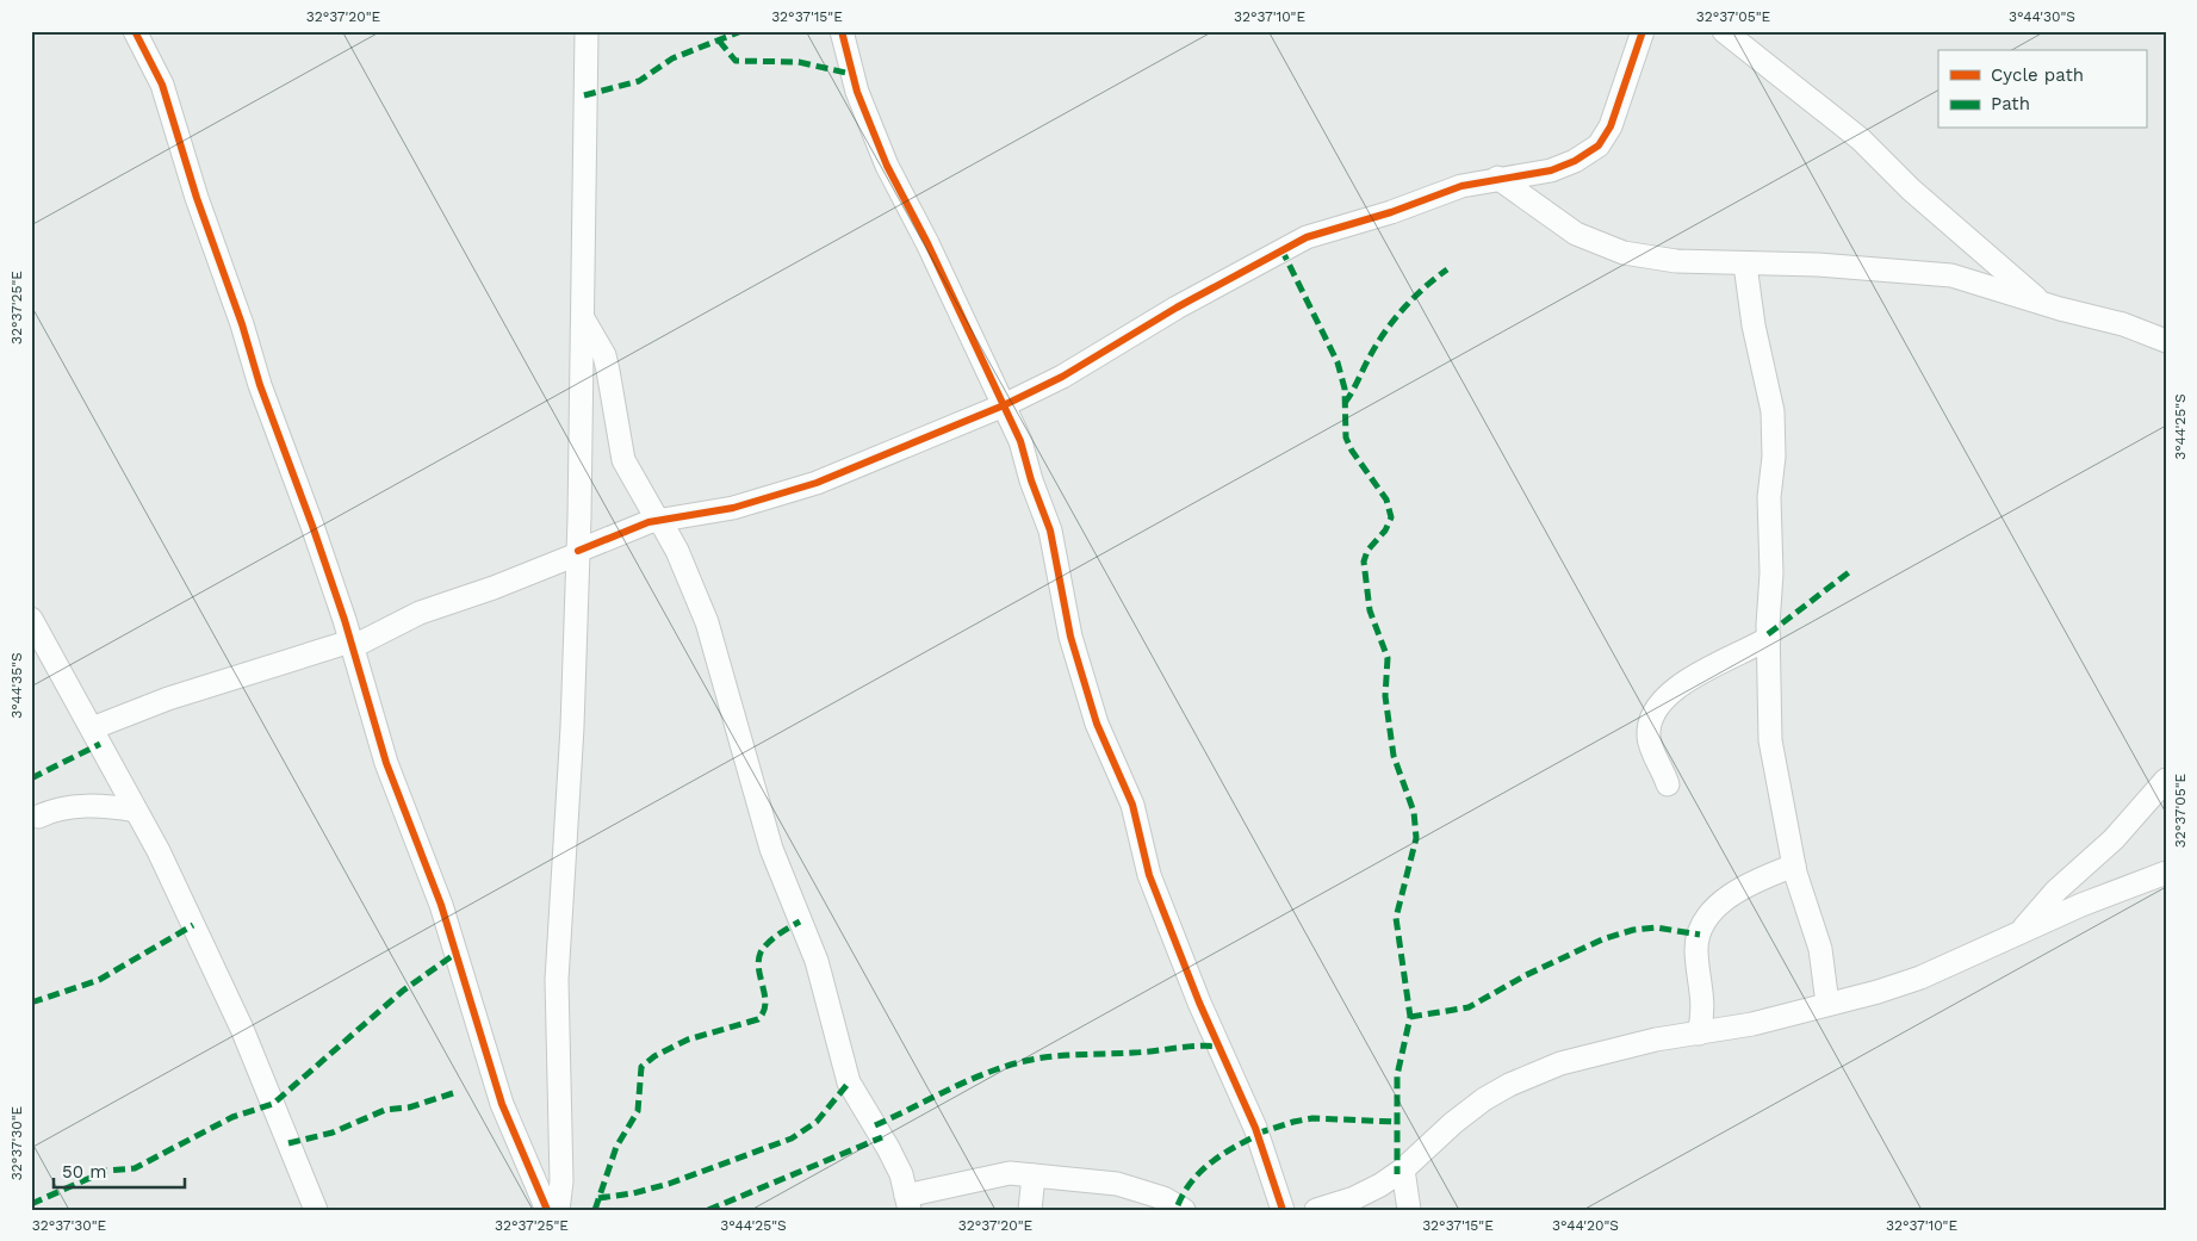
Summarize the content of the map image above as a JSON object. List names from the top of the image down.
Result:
{
  "legend": ["Cycle path", "Path"],
  "scale_bar": "50 m",
  "coordinates": [
    "32°37'20\"E",
    "32°37'15\"E",
    "32°37'10\"E",
    "32°37'05\"E",
    "3°44'30\"S",
    "32°37'25\"E",
    "3°44'25\"S",
    "3°44'35\"S",
    "32°37'30\"E",
    "3°44'20\"S"
  ]
}
